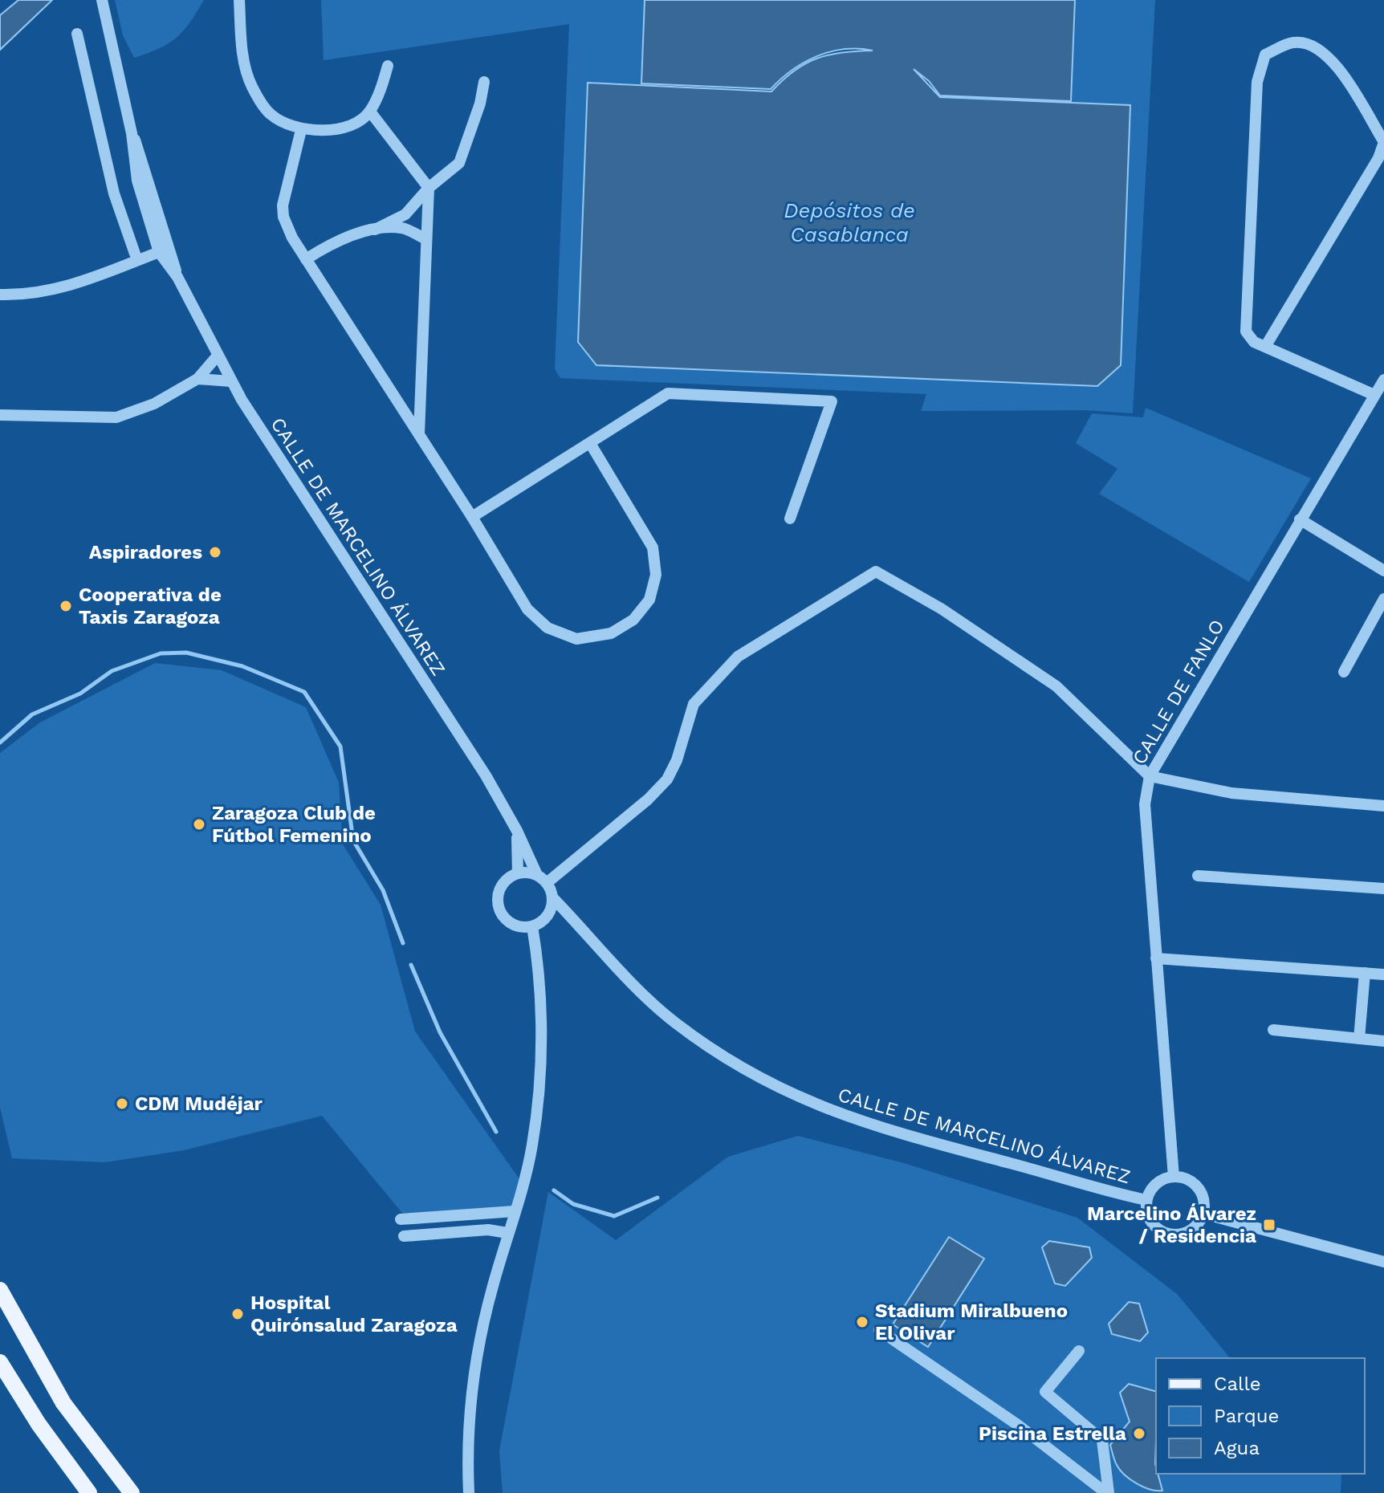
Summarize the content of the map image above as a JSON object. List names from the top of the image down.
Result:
{
  "streets": {
    "street": ["CALLE DE MARCELINO ÁLVAREZ", "CALLE DE FANLO"]
  },
  "crossings": [
    ["CALLE DE MARCELINO ÁLVAREZ", "CALLE DE FANLO"]
  ],
  "water": ["Depósitos de Casablanca"],
  "places": {
    "other": [
      "Aspiradores",
      "Cooperativa de Taxis Zaragoza",
      "Zaragoza Club de Fútbol Femenino",
      "CDM Mudéjar",
      "Hospital Quirónsalud Zaragoza",
      "Stadium Miralbueno El Olivar",
      "Piscina Estrella"
    ],
    "transit": ["Marcelino Álvarez / Residencia"]
  },
  "legend": ["Calle", "Parque", "Agua"]
}
